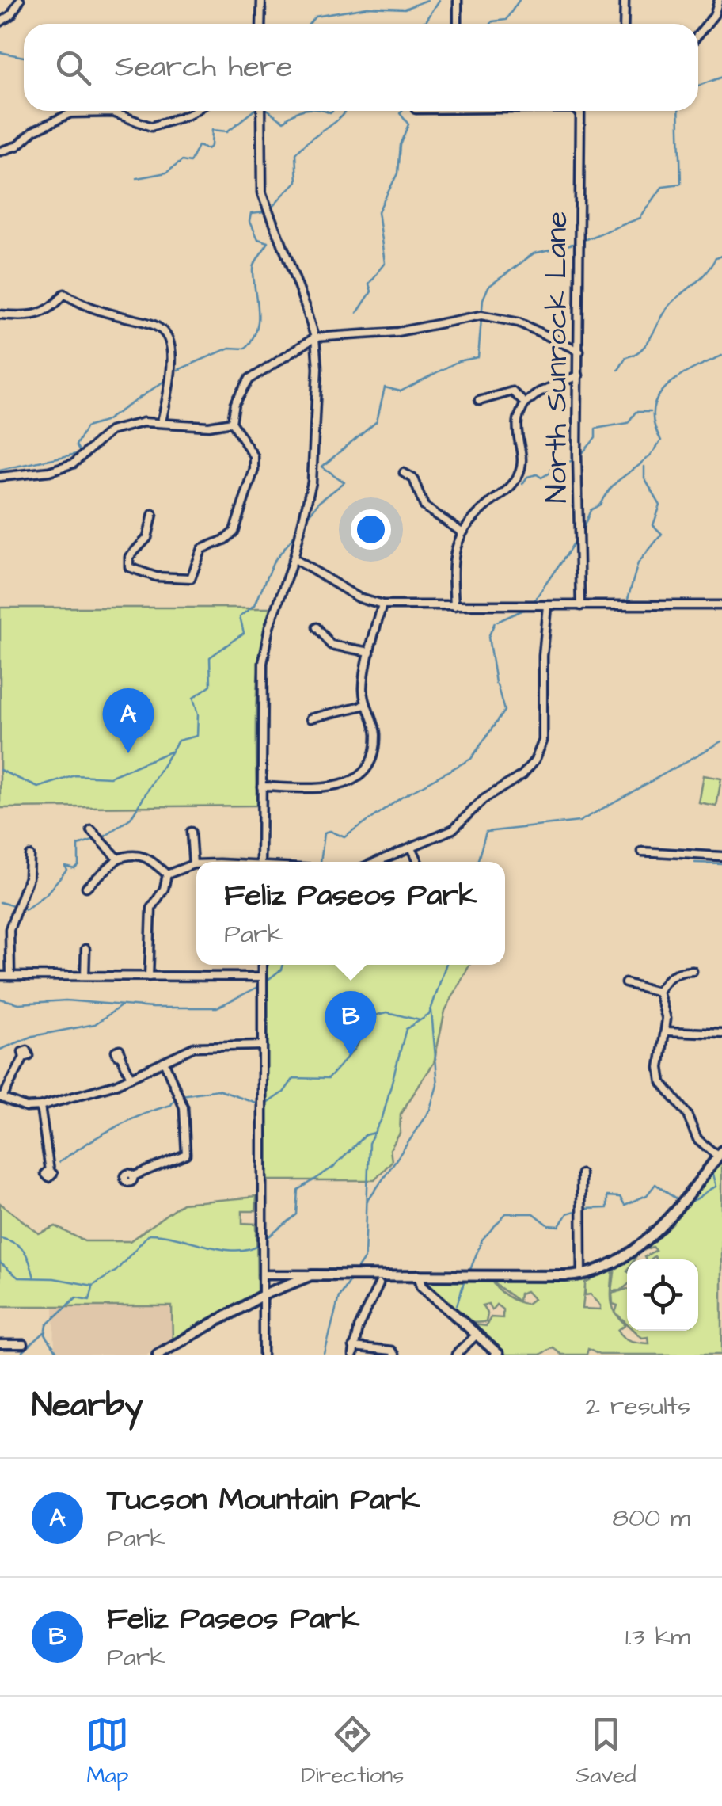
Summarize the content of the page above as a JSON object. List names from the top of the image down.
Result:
{
  "streets": {
    "street": ["North Sunrock Lane"]
  },
  "page": {
    "search": "Search here",
    "pins": ["A", "B"],
    "popup": ["Feliz Paseos Park", "Park"],
    "heading": ["Nearby", "2 results"],
    "list": [
      {
        "mark": "A",
        "name": "Tucson Mountain Park",
        "note": "Park",
        "value": "800 m"
      },
      {
        "mark": "B",
        "name": "Feliz Paseos Park",
        "note": "Park",
        "value": "1.3 km"
      }
    ],
    "nav": ["Map", "Directions", "Saved"]
  }
}
